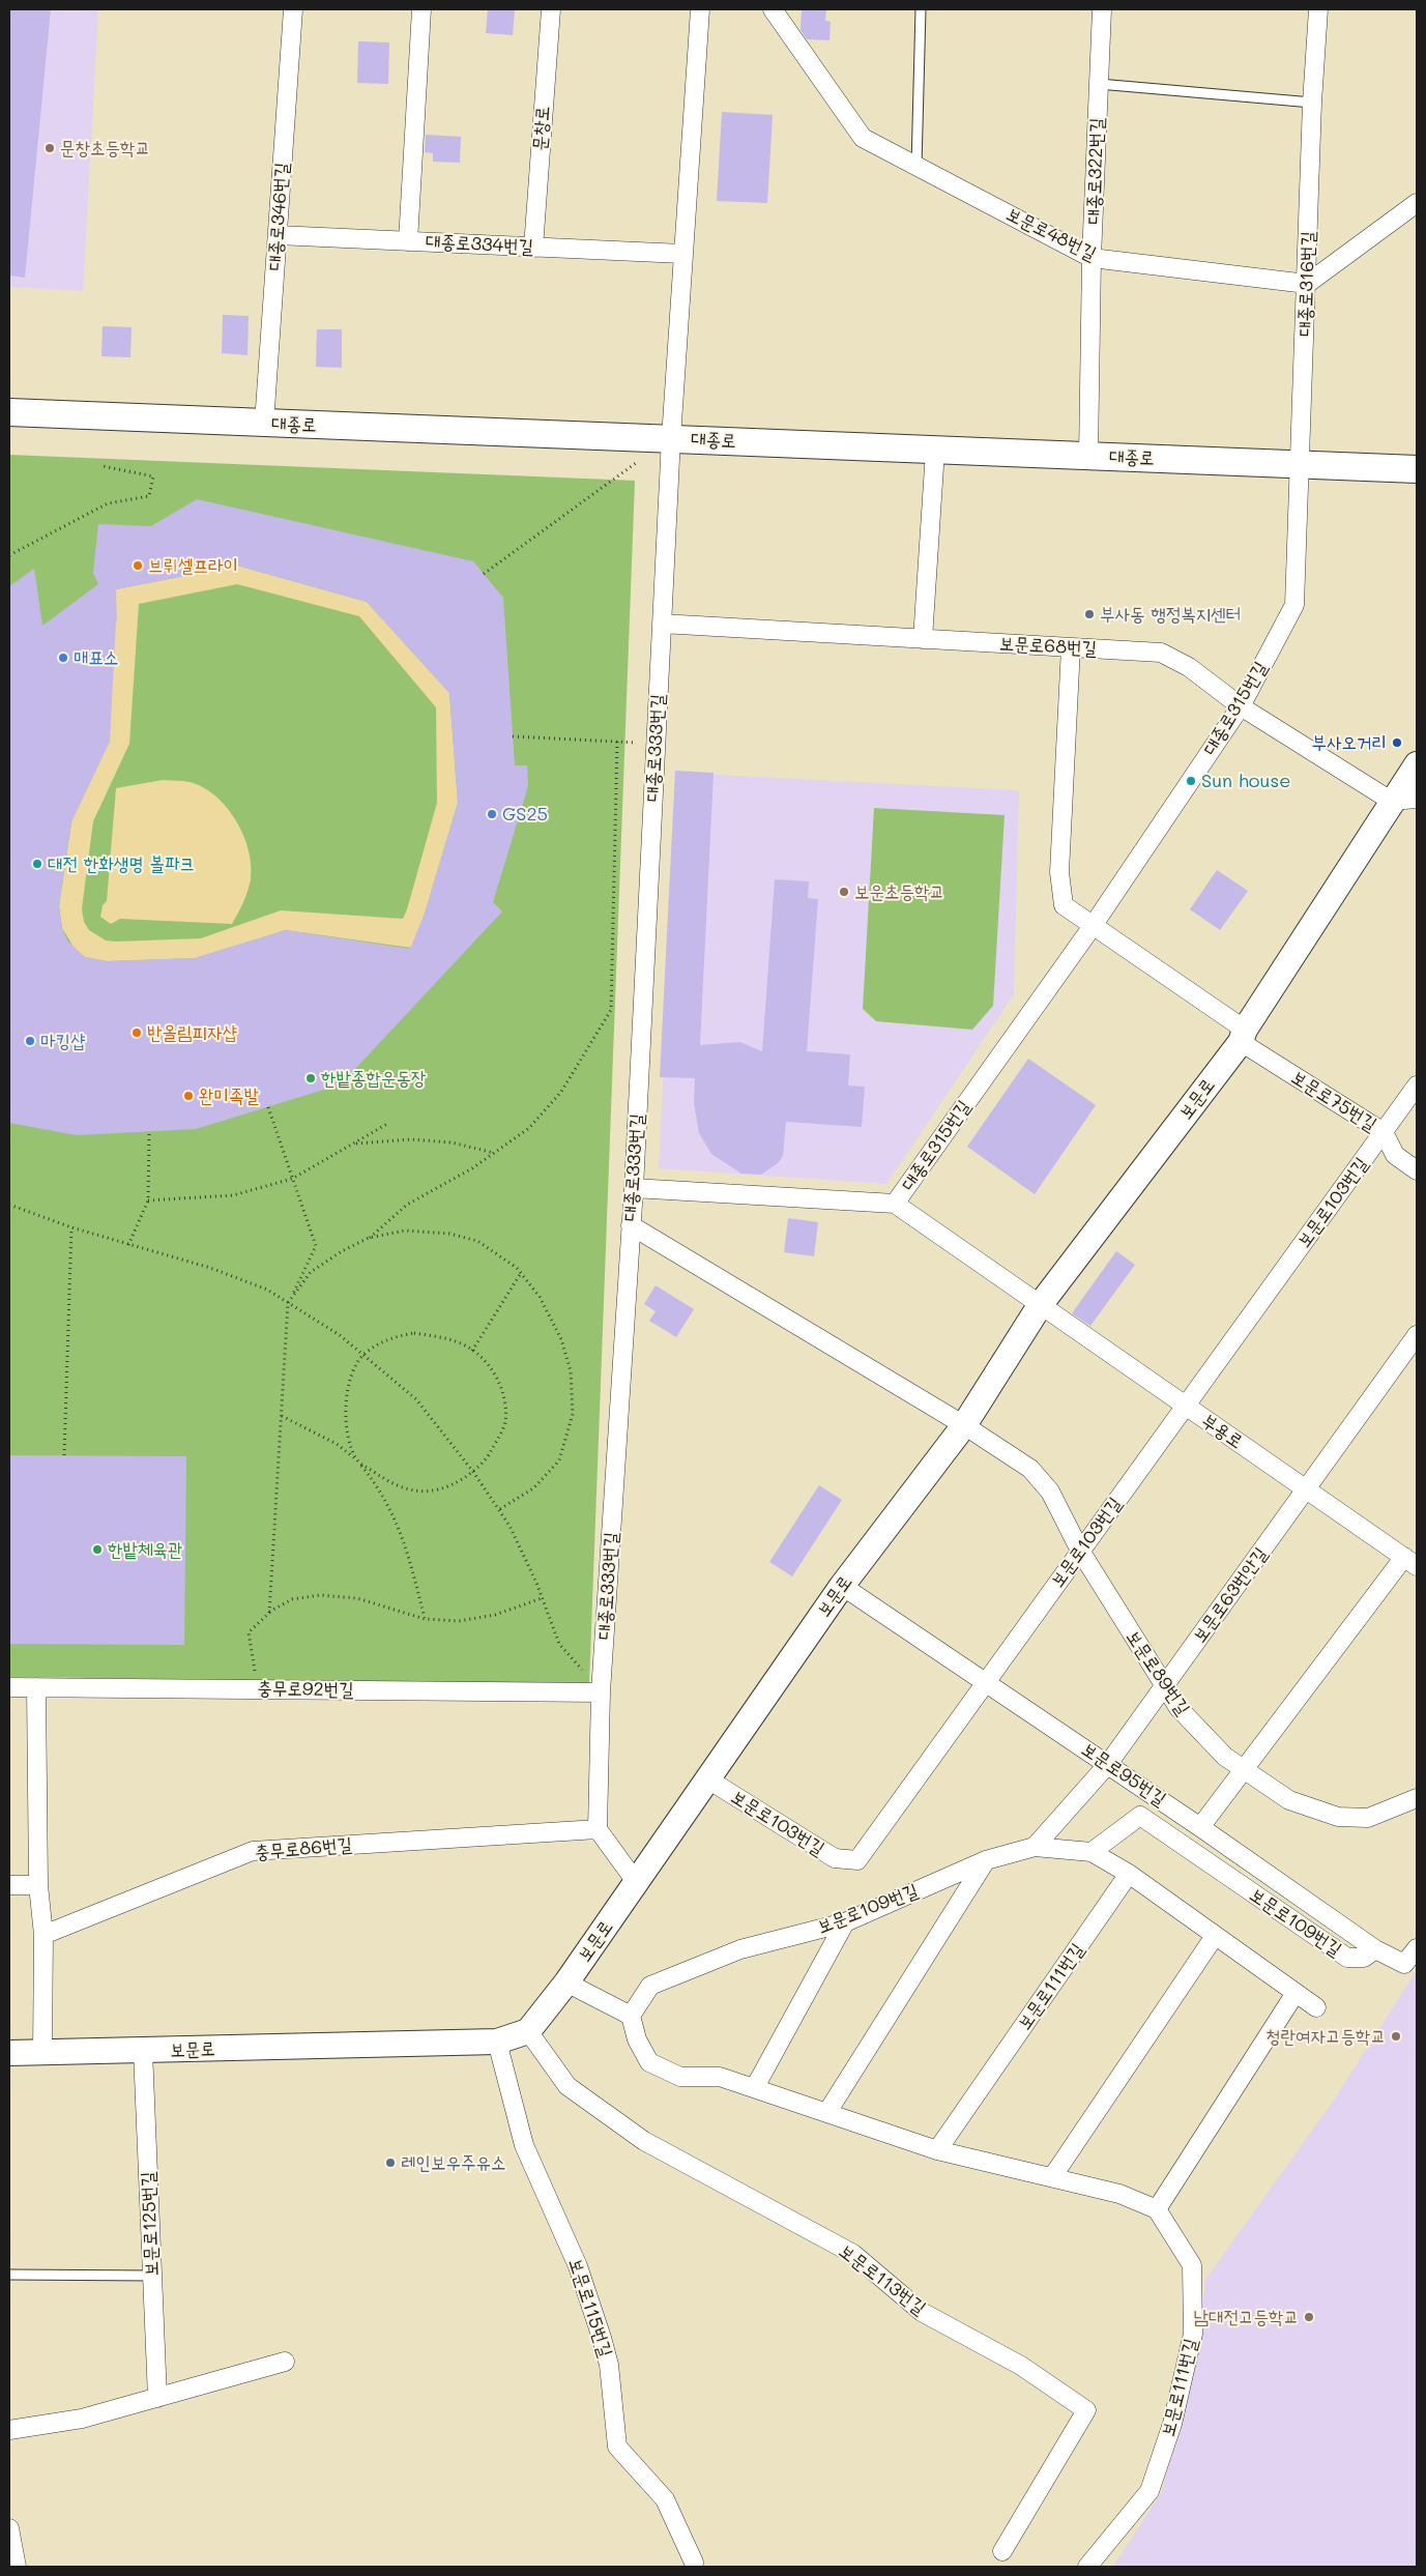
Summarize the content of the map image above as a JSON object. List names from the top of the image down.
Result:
{
  "streets": {
    "main road": ["대종로", "보문로"],
    "street": [
      "문창로",
      "대종로322번길",
      "대종로346번길",
      "보문로48번길",
      "대종로334번길",
      "대종로316번길",
      "보문로68번길",
      "대종로315번길",
      "대종로333번길",
      "보문로75번길",
      "보문로103번길",
      "부용로",
      "보문로63번안길",
      "보문로89번길",
      "충무로92번길",
      "보문로95번길",
      "충무로86번길",
      "보문로109번길",
      "보문로111번길",
      "보문로125번길",
      "보문로113번길",
      "보문로115번길"
    ]
  },
  "crossings": [
    ["문창로", "대종로334번길"],
    ["대종로322번길", "보문로48번길"],
    ["대종로322번길", "대종로"],
    ["대종로346번길", "대종로334번길"],
    ["대종로346번길", "대종로"],
    ["보문로48번길", "대종로316번길"],
    ["대종로316번길", "대종로"],
    ["대종로316번길", "대종로315번길"],
    ["대종로", "대종로315번길"],
    ["대종로", "대종로333번길"],
    ["보문로68번길", "대종로315번길"],
    ["보문로68번길", "대종로333번길"],
    ["보문로68번길", "보문로"],
    ["대종로315번길", "대종로333번길"],
    ["대종로315번길", "보문로75번길"],
    ["대종로315번길", "부용로"],
    ["대종로333번길", "충무로92번길"],
    ["대종로333번길", "충무로86번길"],
    ["보문로", "보문로75번길"],
    ["보문로", "보문로103번길"],
    ["보문로", "부용로"],
    ["보문로", "보문로89번길"],
    ["보문로", "보문로95번길"],
    ["보문로", "보문로125번길"],
    ["보문로", "보문로113번길"],
    ["보문로", "보문로115번길"],
    ["보문로75번길", "보문로103번길"],
    ["보문로103번길", "부용로"],
    ["보문로103번길", "보문로89번길"],
    ["보문로103번길", "보문로95번길"],
    ["부용로", "보문로63번안길"],
    ["부용로", "보문로89번길"],
    ["부용로", "보문로95번길"],
    ["보문로63번안길", "보문로89번길"],
    ["보문로63번안길", "보문로95번길"],
    ["보문로63번안길", "보문로109번길"],
    ["보문로95번길", "보문로109번길"],
    ["보문로109번길", "보문로111번길"]
  ],
  "places": [
    "문창초등학교",
    "브뤼셀프라이",
    "부사동 행정복지센터",
    "매표소",
    "부사오거리",
    "Sun house",
    "GS25",
    "대전 한화생명 볼파크",
    "보운초등학교",
    "반올림피자샵",
    "마킹샵",
    "한밭종합운동장",
    "완미족발",
    "한밭체육관",
    "청란여자고등학교",
    "레인보우주유소",
    "남대전고등학교"
  ]
}
